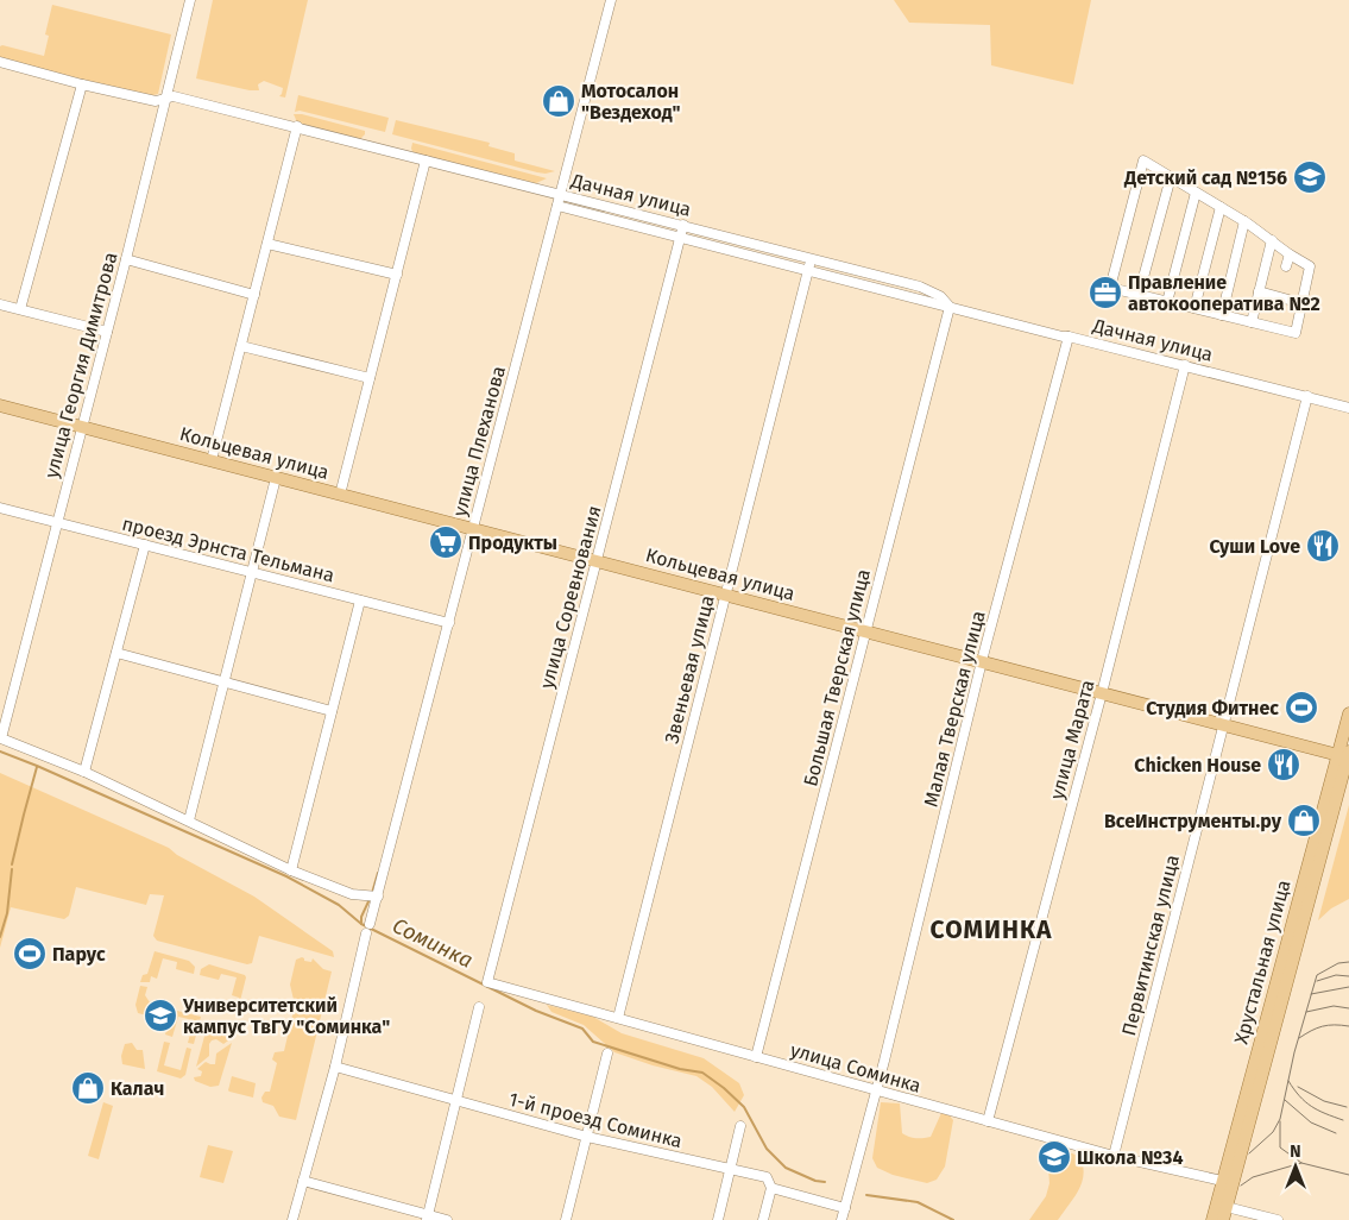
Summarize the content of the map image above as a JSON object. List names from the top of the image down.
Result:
{
  "streets": {
    "main road": ["Кольцевая улица", "Хрустальная улица"],
    "street": [
      "Дачная улица",
      "улица Георгия Димитрова",
      "улица Плеханова",
      "проезд Эрнста Тельмана",
      "улица Соревнования",
      "Звеньевая улица",
      "Большая Тверская улица",
      "Малая Тверская улица",
      "улица Марата",
      "Первитинская улица",
      "улица Соминка",
      "1-й проезд Соминка"
    ]
  },
  "crossings": [
    ["Дачная улица", "улица Георгия Димитрова"],
    ["Дачная улица", "улица Плеханова"],
    ["Дачная улица", "улица Соревнования"],
    ["Дачная улица", "Звеньевая улица"],
    ["Дачная улица", "Большая Тверская улица"],
    ["Дачная улица", "Малая Тверская улица"],
    ["Дачная улица", "улица Марата"],
    ["Дачная улица", "Первитинская улица"],
    ["улица Георгия Димитрова", "Кольцевая улица"],
    ["улица Георгия Димитрова", "проезд Эрнста Тельмана"],
    ["улица Плеханова", "Кольцевая улица"],
    ["улица Плеханова", "проезд Эрнста Тельмана"],
    ["улица Плеханова", "1-й проезд Соминка"],
    ["Кольцевая улица", "улица Соревнования"],
    ["Кольцевая улица", "Звеньевая улица"],
    ["Кольцевая улица", "Большая Тверская улица"],
    ["Кольцевая улица", "Малая Тверская улица"],
    ["Кольцевая улица", "улица Марата"],
    ["Кольцевая улица", "Первитинская улица"],
    ["Кольцевая улица", "Хрустальная улица"],
    ["улица Соревнования", "улица Соминка"],
    ["Звеньевая улица", "улица Соминка"],
    ["Большая Тверская улица", "улица Соминка"],
    ["Малая Тверская улица", "улица Соминка"],
    ["Малая Тверская улица", "1-й проезд Соминка"],
    ["улица Марата", "улица Соминка"],
    ["Первитинская улица", "улица Соминка"],
    ["Хрустальная улица", "улица Соминка"]
  ],
  "districts": ["СОМИНКА"],
  "water": ["Соминка"],
  "places": {
    "shop": ["Мотосалон \"Вездеход\"", "ВсеИнструменты.ру", "Калач"],
    "school or university": ["Детский сад №156", "Университетский кампус ТвГУ \"Соминка\"", "Школа №34"],
    "office": ["Правление автокооператива №2"],
    "supermarket": ["Продукты"],
    "restaurant": ["Суши Love", "Chicken House"],
    "sports": ["Студия Фитнес", "Парус"]
  },
  "north": "top"
}
